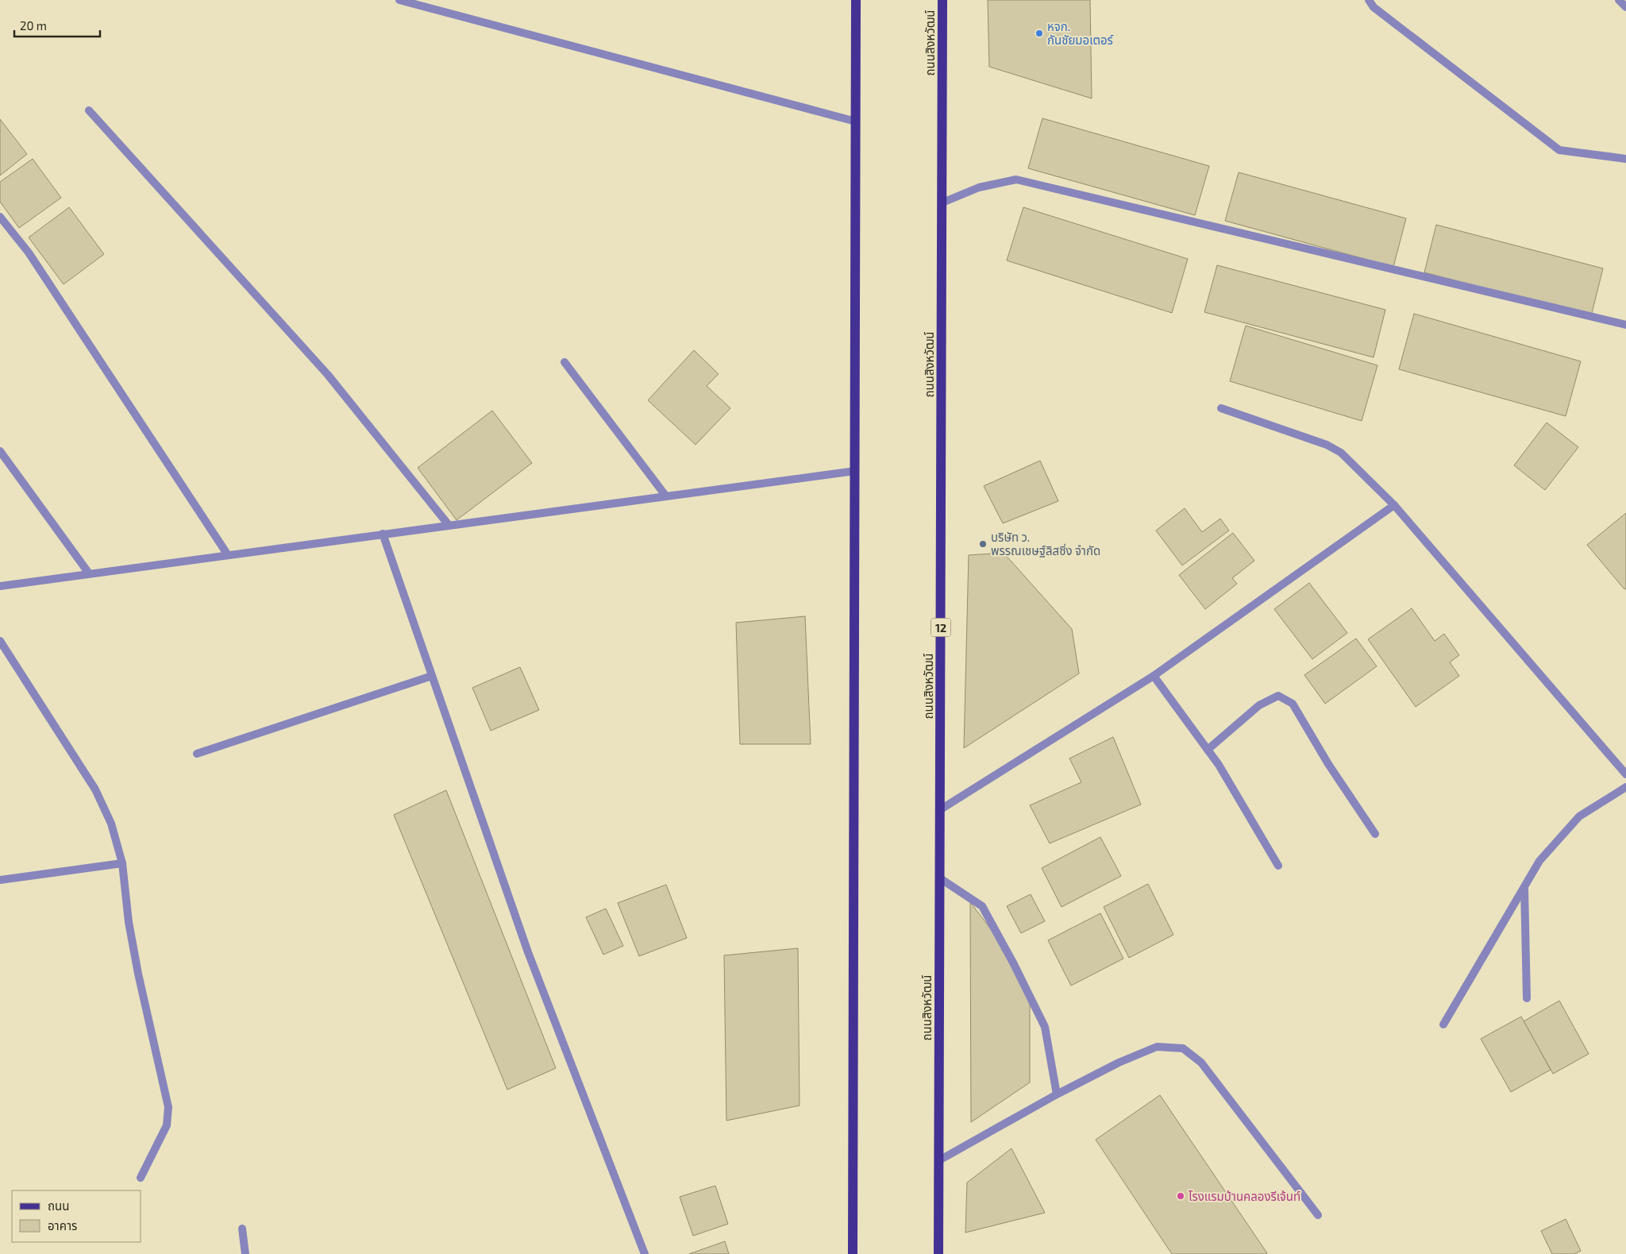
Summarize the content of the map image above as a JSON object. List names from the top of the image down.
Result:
{
  "streets": {
    "main road": ["ถนนสิงหวัฒน์", "12"]
  },
  "places": ["หจก. กันชัยมอเตอร์", "บริษัท ว. พรรณเชษฐ์ลิสซิ่ง จำกัด", "โรงแรมบ้านคลองรีเจ้นท์"],
  "legend": ["ถนน", "อาคาร"],
  "scale_bar": "20 m"
}
